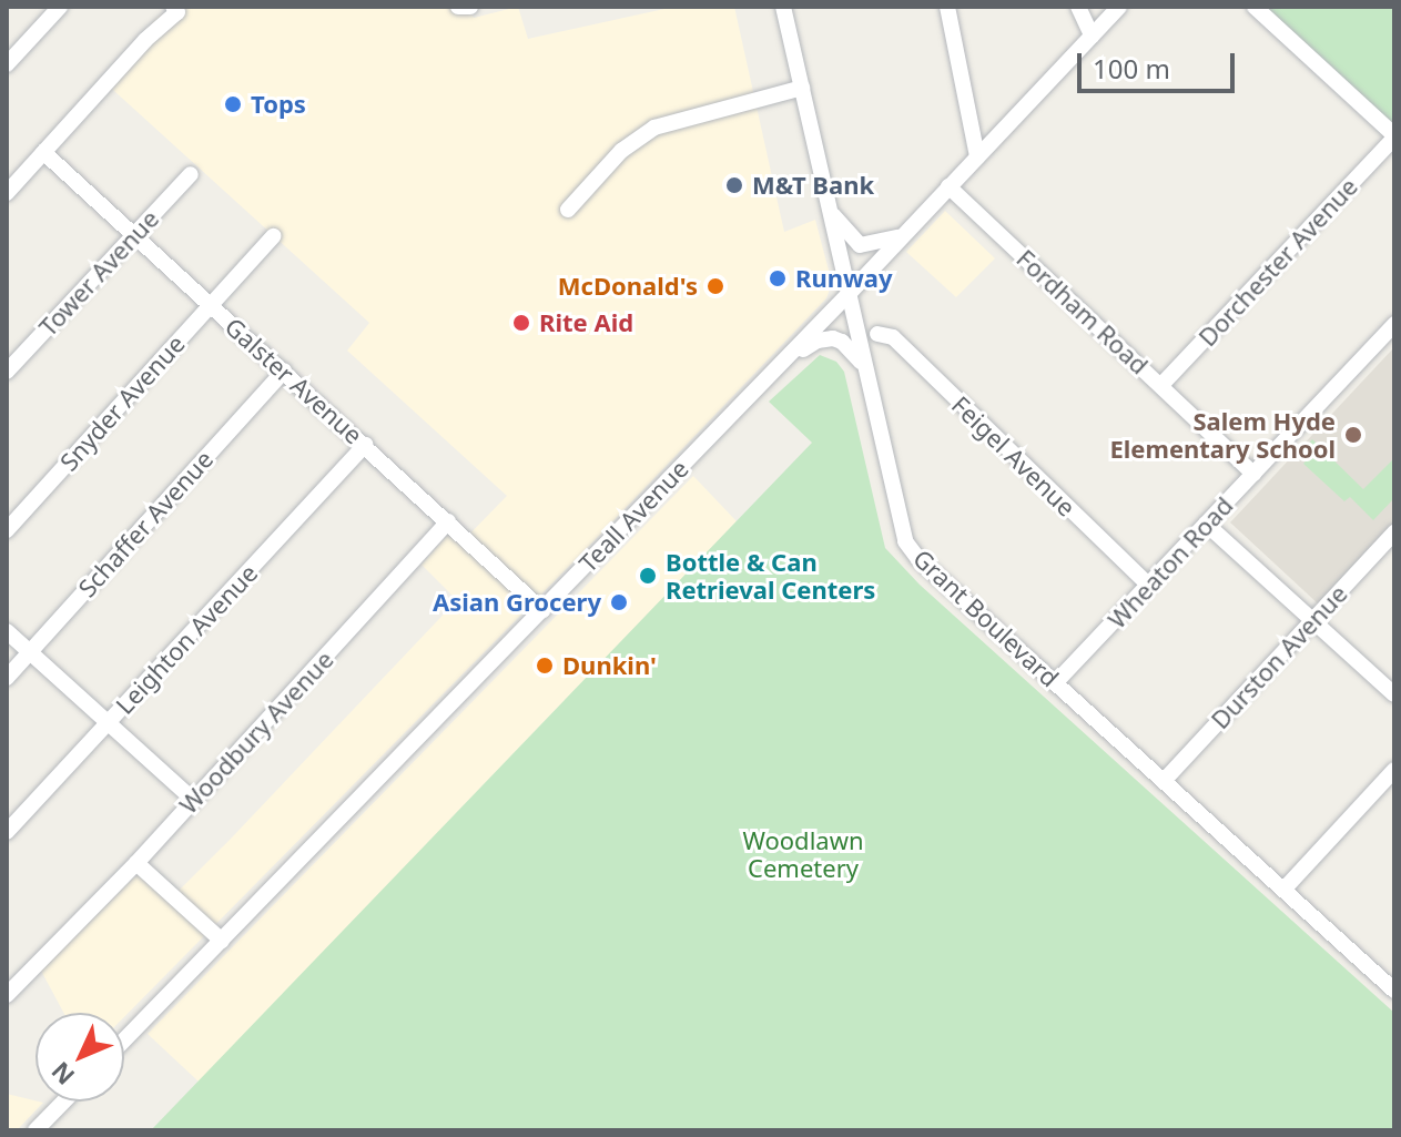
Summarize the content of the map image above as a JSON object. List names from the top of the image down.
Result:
{
  "streets": {
    "street": [
      "Dorchester Avenue",
      "Tower Avenue",
      "Fordham Road",
      "Galster Avenue",
      "Snyder Avenue",
      "Feigel Avenue",
      "Teall Avenue",
      "Schaffer Avenue",
      "Wheaton Road",
      "Grant Boulevard",
      "Leighton Avenue",
      "Durston Avenue",
      "Woodbury Avenue"
    ]
  },
  "crossings": [
    ["Dorchester Avenue", "Fordham Road"],
    ["Tower Avenue", "Galster Avenue"],
    ["Fordham Road", "Teall Avenue"],
    ["Fordham Road", "Wheaton Road"],
    ["Galster Avenue", "Snyder Avenue"],
    ["Galster Avenue", "Teall Avenue"],
    ["Galster Avenue", "Schaffer Avenue"],
    ["Galster Avenue", "Leighton Avenue"],
    ["Galster Avenue", "Woodbury Avenue"],
    ["Feigel Avenue", "Wheaton Road"],
    ["Teall Avenue", "Grant Boulevard"],
    ["Wheaton Road", "Grant Boulevard"],
    ["Grant Boulevard", "Durston Avenue"]
  ],
  "parks": ["Woodlawn Cemetery"],
  "places": [
    "Tops",
    "M&T Bank",
    "Runway",
    "McDonald's",
    "Rite Aid",
    "Salem Hyde Elementary School",
    "Bottle & Can Retrieval Centers",
    "Asian Grocery",
    "Dunkin'"
  ],
  "scale_bar": "100 m",
  "north": "bottom left"
}
